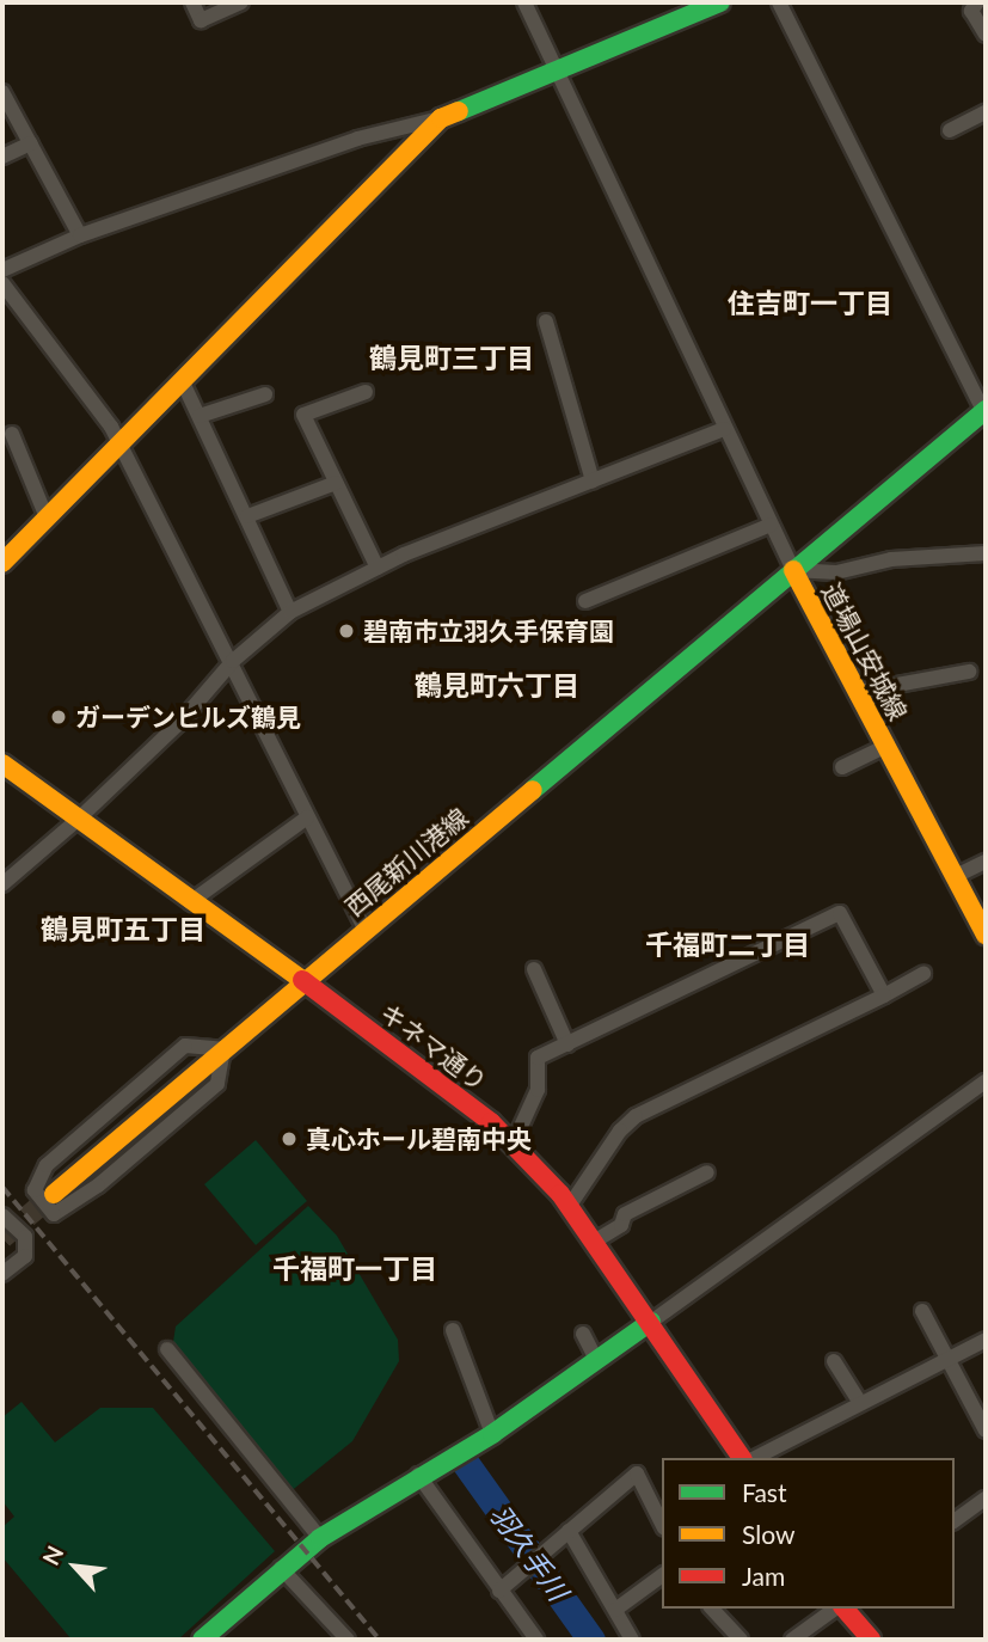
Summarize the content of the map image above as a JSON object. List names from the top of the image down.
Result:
{
  "streets": {
    "street": ["道場山安城線", "西尾新川港線", "キネマ通り"]
  },
  "crossings": [
    ["道場山安城線", "西尾新川港線"],
    ["西尾新川港線", "キネマ通り"]
  ],
  "districts": [
    "住吉町一丁目",
    "鶴見町三丁目",
    "鶴見町六丁目",
    "鶴見町五丁目",
    "千福町二丁目",
    "千福町一丁目"
  ],
  "water": ["羽久手川"],
  "places": ["碧南市立羽久手保育園", "ガーデンヒルズ鶴見", "真心ホール碧南中央"],
  "legend": ["Fast", "Slow", "Jam"],
  "north": "top left"
}
